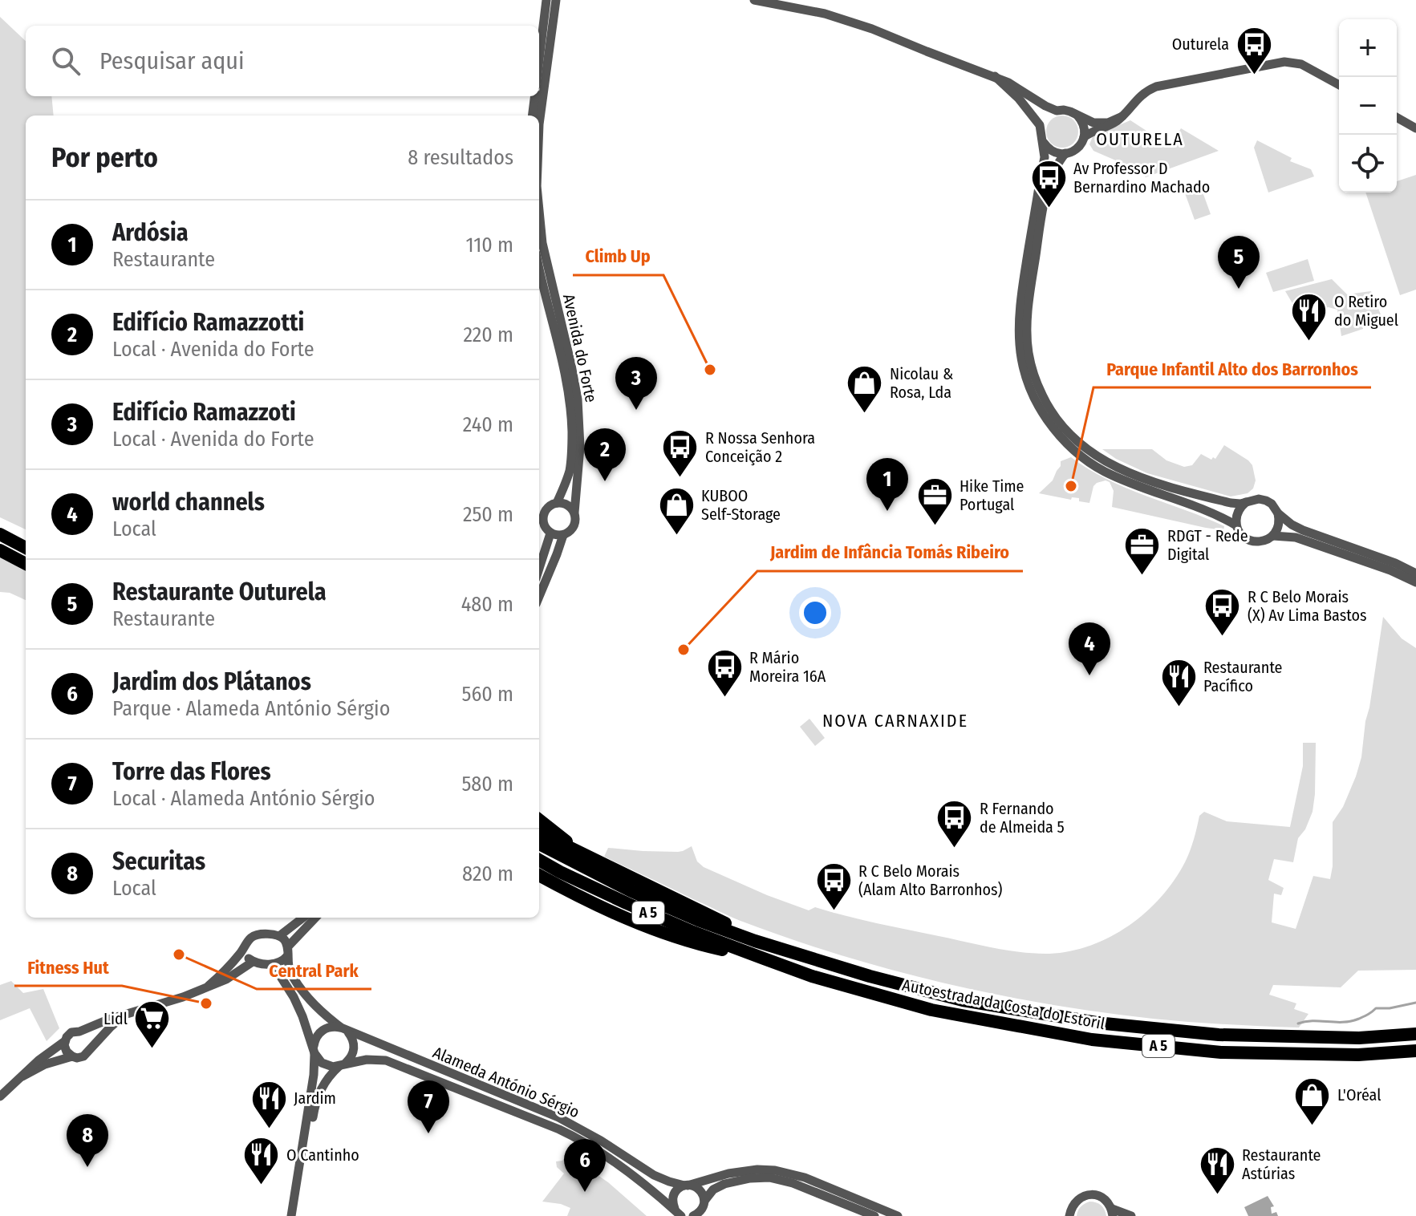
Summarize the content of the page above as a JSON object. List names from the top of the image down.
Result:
{
  "streets": {
    "highway": ["A 5", "Autoestrada da Costa do Estoril"],
    "street": ["Avenida do Forte", "Alameda António Sérgio"]
  },
  "districts": ["OUTURELA", "NOVA CARNAXIDE"],
  "places": {
    "bus stop": [
      "Outurela",
      "Av Professor D Bernardino Machado",
      "R Nossa Senhora Conceição 2",
      "R C Belo Morais (X) Av Lima Bastos",
      "R Mário Moreira 16A",
      "R Fernando de Almeida 5",
      "R C Belo Morais (Alam Alto Barronhos)"
    ],
    "restaurant": [
      "O Retiro do Miguel",
      "Restaurante Pacífico",
      "Jardim",
      "O Cantinho",
      "Restaurante Astúrias"
    ],
    "other": [
      "Climb Up",
      "Parque Infantil Alto dos Barronhos",
      "Jardim de Infância Tomás Ribeiro",
      "Central Park",
      "Fitness Hut"
    ],
    "shop": ["Nicolau & Rosa, Lda", "KUBOO Self-Storage", "L'Oréal"],
    "office": ["Hike Time Portugal", "RDGT - Rede Digital"],
    "supermarket": ["Lidl"]
  },
  "page": {
    "map_buttons": ["+", "−"],
    "search": "Pesquisar aqui",
    "heading": ["Por perto", "8 resultados"],
    "list": [
      {
        "mark": "1",
        "name": "Ardósia",
        "note": "Restaurante",
        "value": "110 m"
      },
      {
        "mark": "2",
        "name": "Edifício Ramazzotti",
        "note": "Local · Avenida do Forte",
        "value": "220 m"
      },
      {
        "mark": "3",
        "name": "Edifício Ramazzoti",
        "note": "Local · Avenida do Forte",
        "value": "240 m"
      },
      {
        "mark": "4",
        "name": "world channels",
        "note": "Local",
        "value": "250 m"
      },
      {
        "mark": "5",
        "name": "Restaurante Outurela",
        "note": "Restaurante",
        "value": "480 m"
      },
      {
        "mark": "6",
        "name": "Jardim dos Plátanos",
        "note": "Parque · Alameda António Sérgio",
        "value": "560 m"
      },
      {
        "mark": "7",
        "name": "Torre das Flores",
        "note": "Local · Alameda António Sérgio",
        "value": "580 m"
      },
      {
        "mark": "8",
        "name": "Securitas",
        "note": "Local",
        "value": "820 m"
      }
    ],
    "pins": [
      "5",
      "3",
      "2",
      "1",
      "4",
      "7",
      "8",
      "6"
    ]
  }
}
